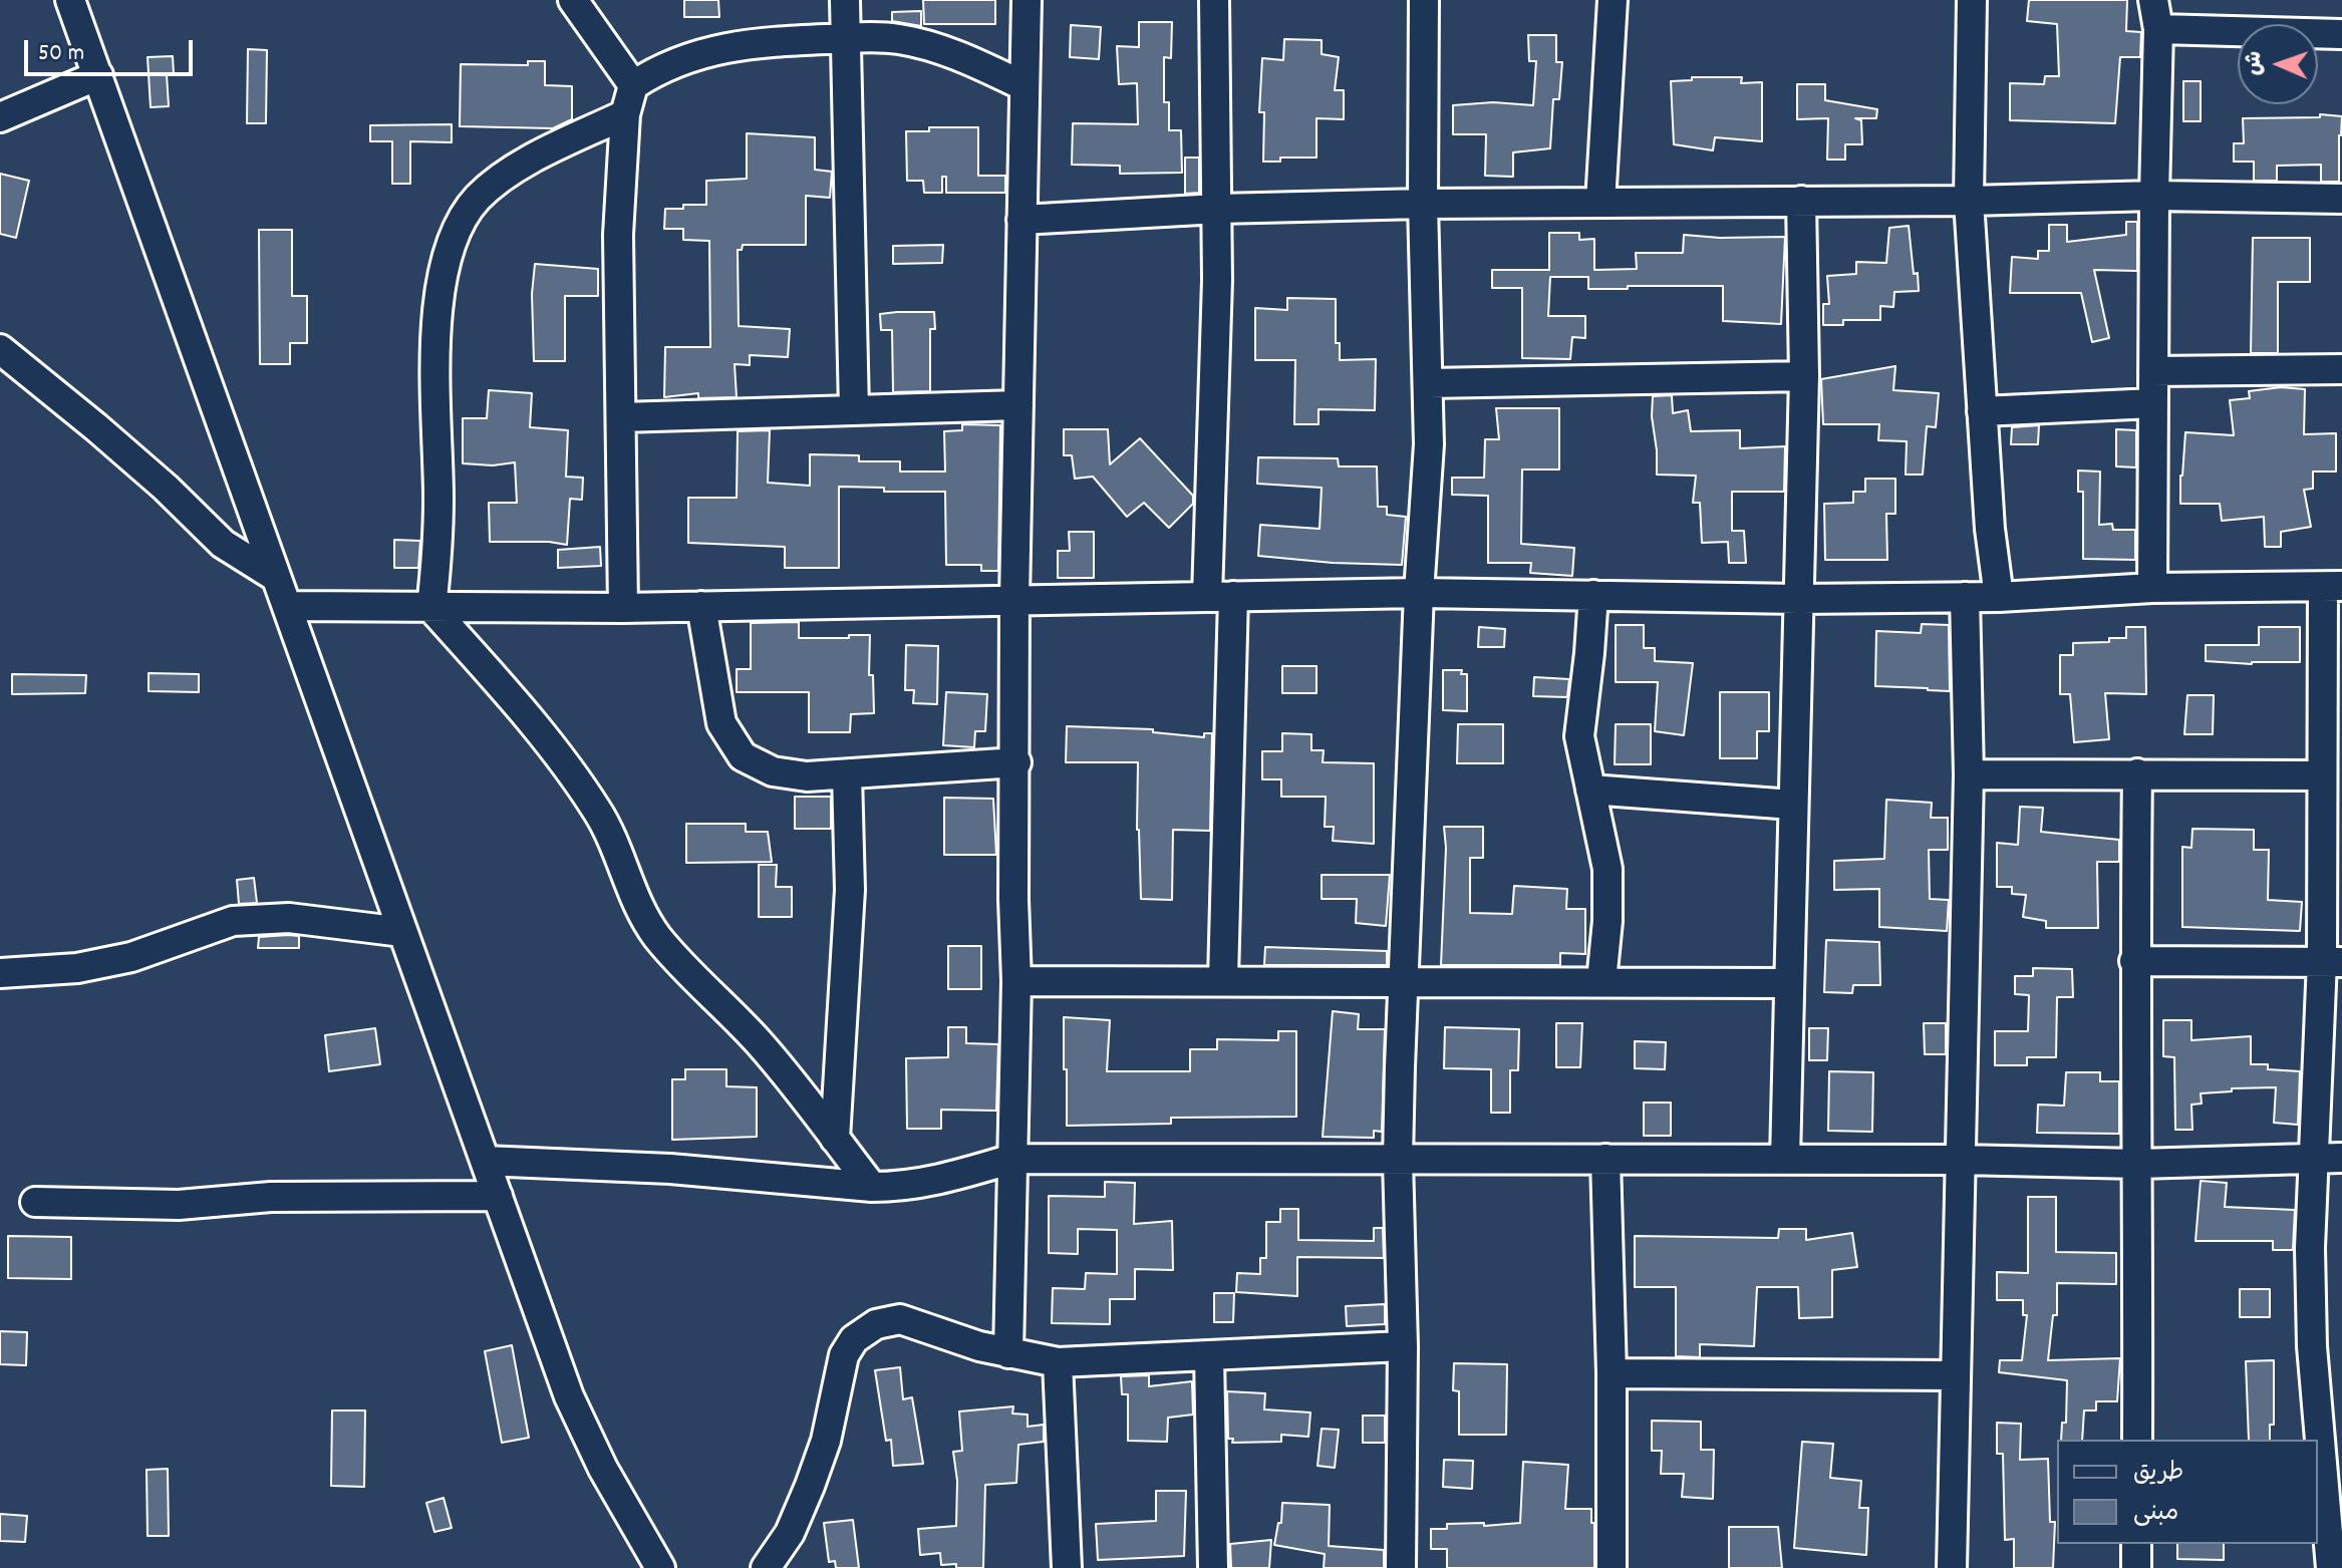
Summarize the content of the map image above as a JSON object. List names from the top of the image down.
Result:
{
  "legend": ["طريق", "مبنى"],
  "scale_bar": "50 m",
  "north": "left"
}
